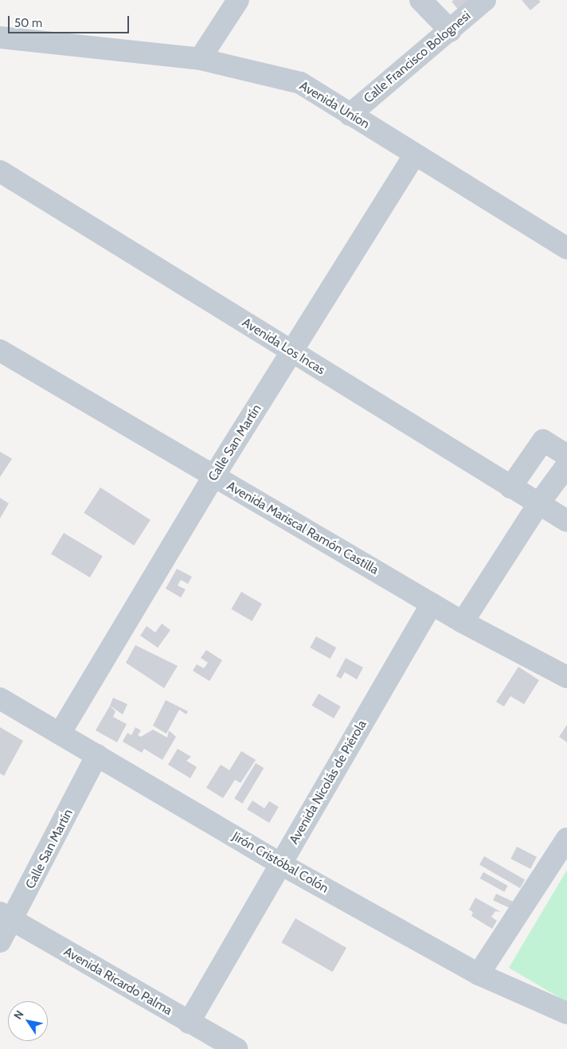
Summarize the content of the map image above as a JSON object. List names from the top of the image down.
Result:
{
  "streets": {
    "street": [
      "Calle Francisco Bolognesi",
      "Avenida Uníon",
      "Avenida Los Incas",
      "Calle San Martín",
      "Avenida Mariscal Ramón Castilla",
      "Avenida Nicolás de Piérola",
      "Jirón Cristóbal Colón",
      "Avenida Ricardo Palma"
    ]
  },
  "crossings": [
    ["Calle Francisco Bolognesi", "Avenida Uníon"],
    ["Avenida Uníon", "Calle San Martín"],
    ["Avenida Los Incas", "Calle San Martín"],
    ["Calle San Martín", "Avenida Mariscal Ramón Castilla"],
    ["Calle San Martín", "Jirón Cristóbal Colón"],
    ["Calle San Martín", "Avenida Ricardo Palma"],
    ["Avenida Mariscal Ramón Castilla", "Avenida Nicolás de Piérola"],
    ["Avenida Nicolás de Piérola", "Jirón Cristóbal Colón"],
    ["Avenida Nicolás de Piérola", "Avenida Ricardo Palma"]
  ],
  "scale_bar": "50 m",
  "north": "top left"
}
